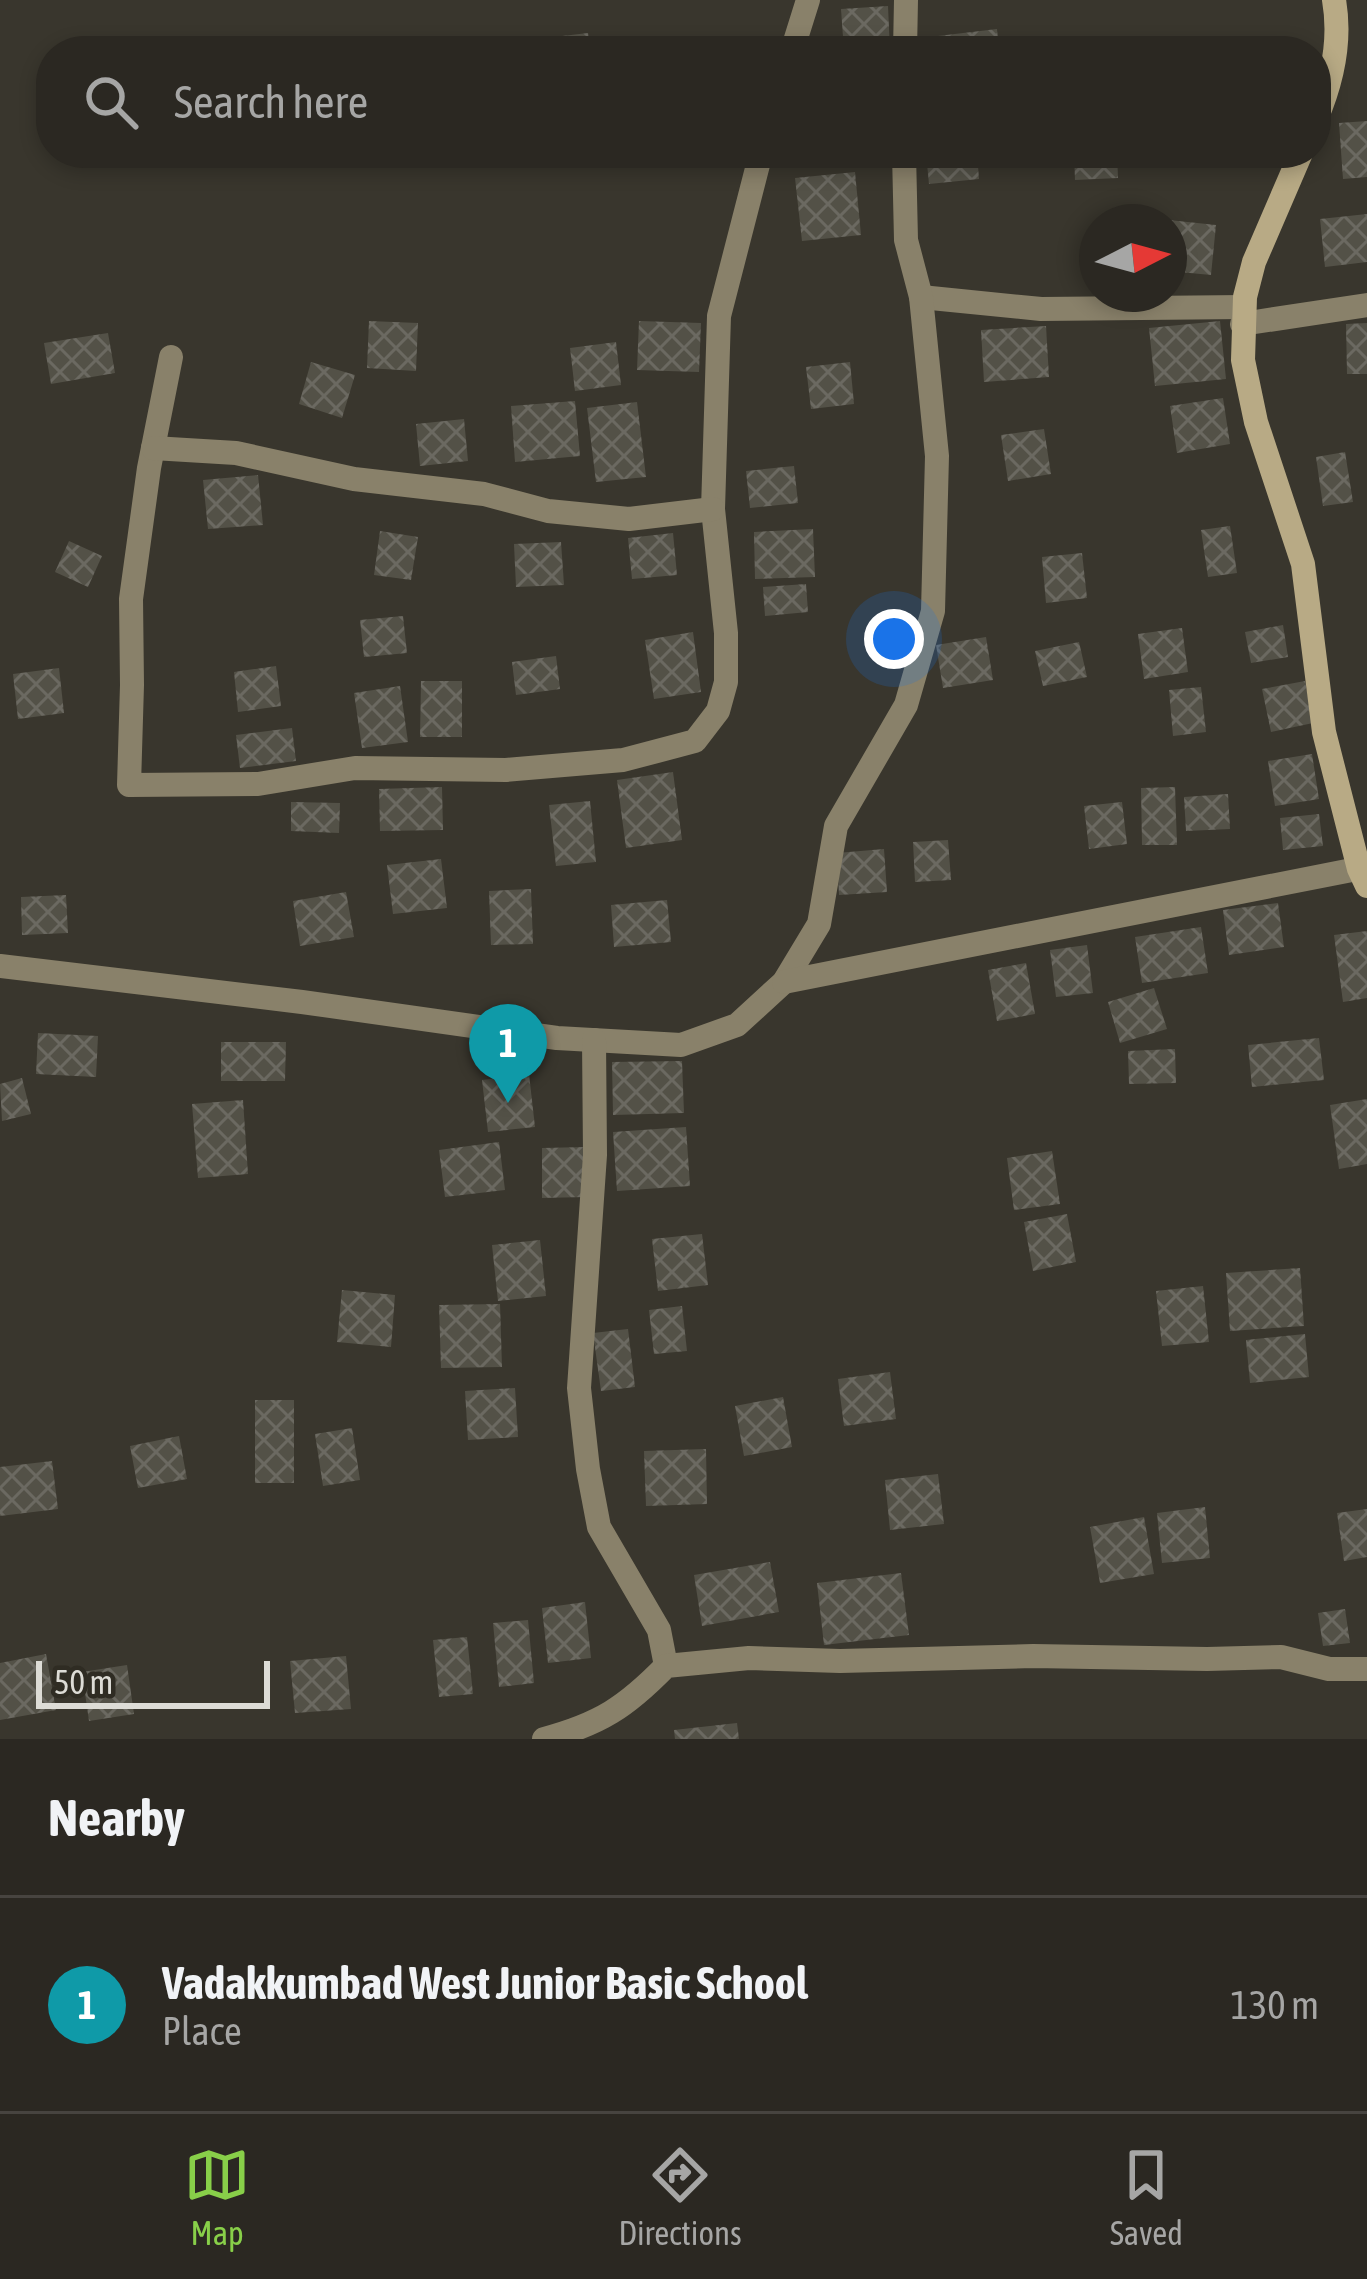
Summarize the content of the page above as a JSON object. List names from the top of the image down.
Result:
{
  "scale_bar": "50 m",
  "north": "right",
  "page": {
    "search": "Search here",
    "pins": "1",
    "scale": "50 m",
    "heading": "Nearby",
    "list": [
      {
        "mark": "1",
        "name": "Vadakkumbad West Junior Basic School",
        "note": "Place",
        "value": "130 m"
      }
    ],
    "nav": ["Map", "Directions", "Saved"]
  }
}
